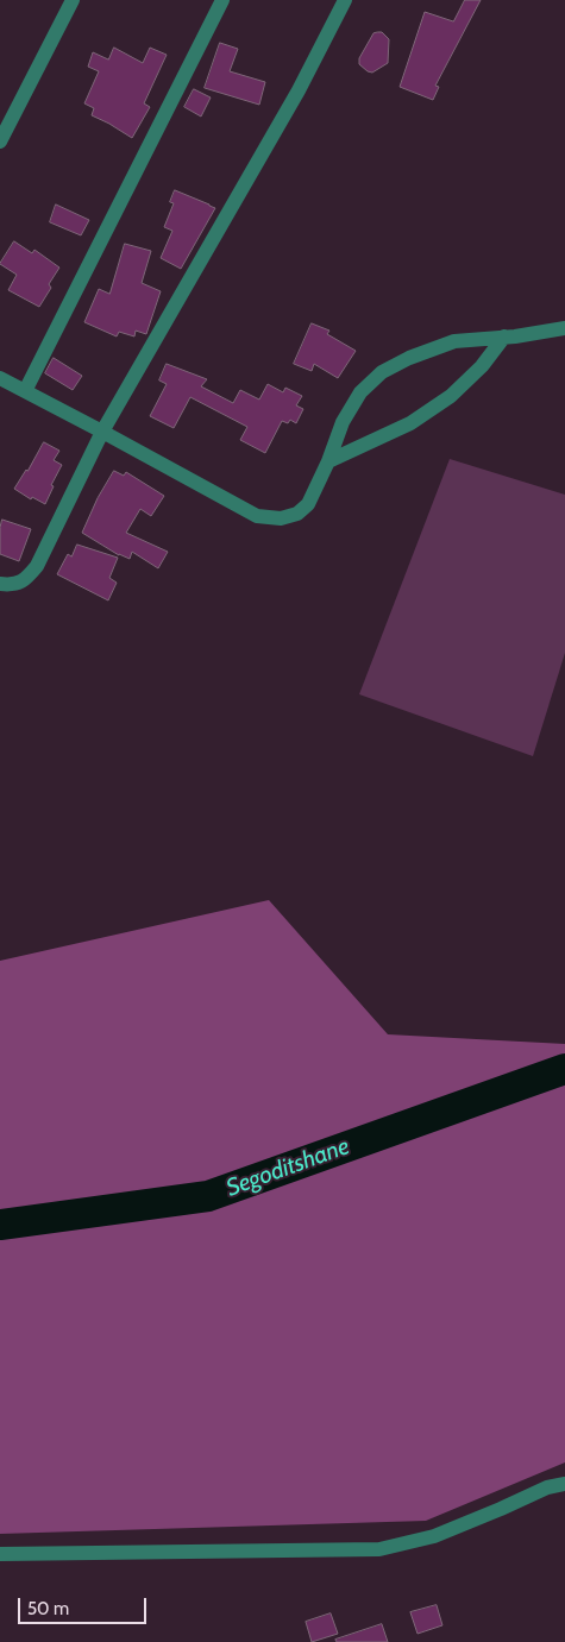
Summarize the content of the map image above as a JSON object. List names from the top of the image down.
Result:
{
  "water": ["Segoditshane"],
  "scale_bar": "50 m"
}
